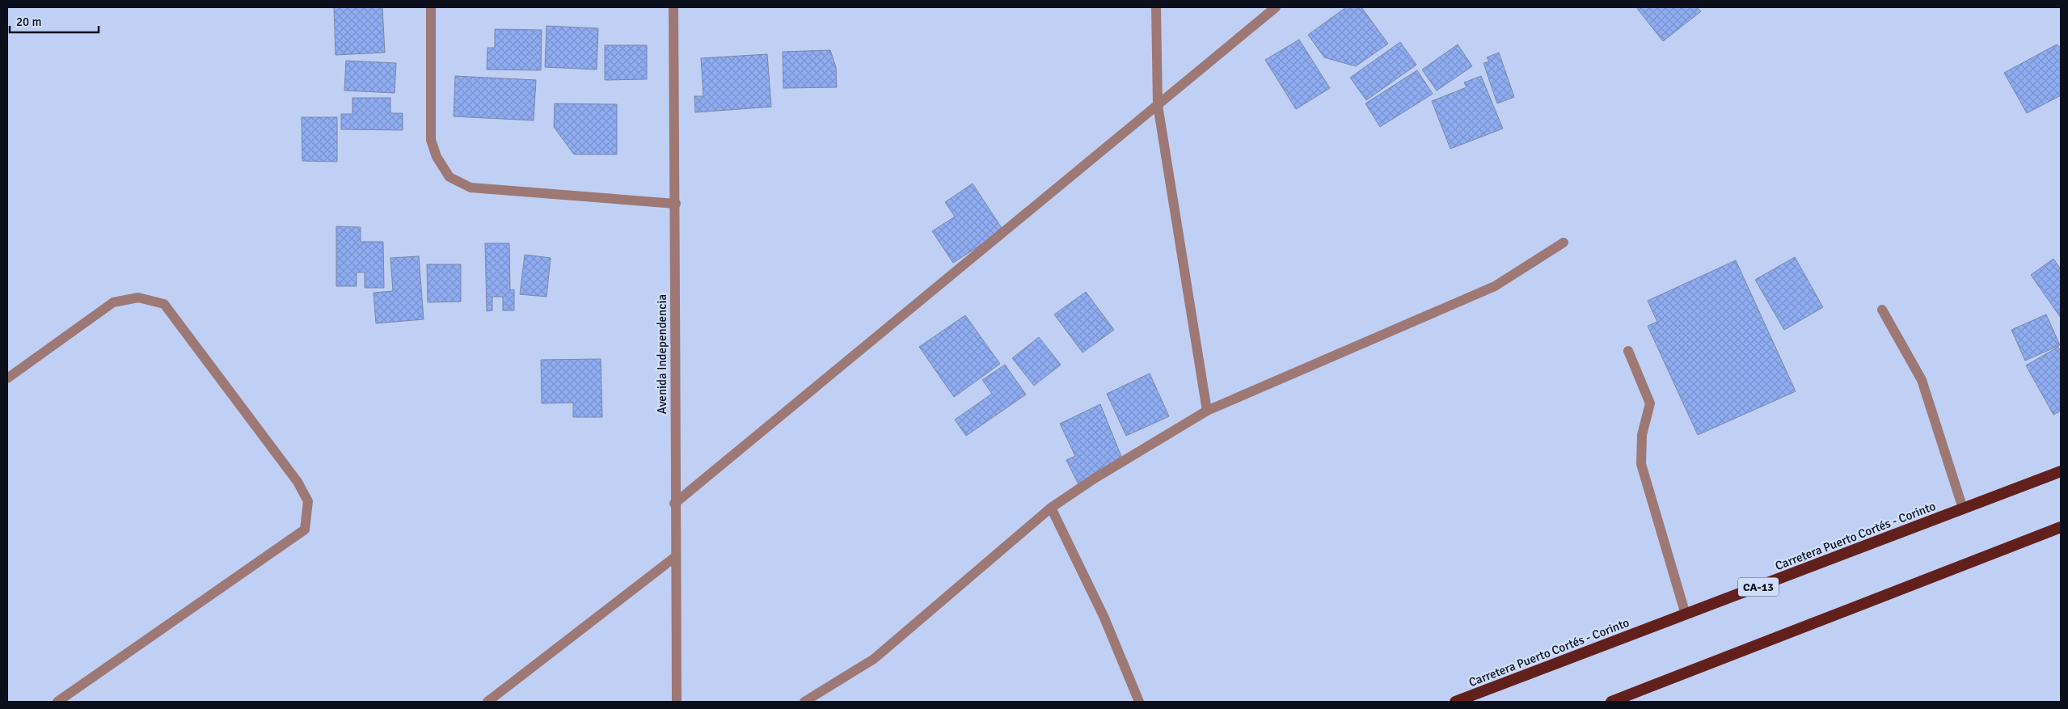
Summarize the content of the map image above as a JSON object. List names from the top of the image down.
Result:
{
  "streets": {
    "highway": ["Carretera Puerto Cortés - Corinto", "CA-13"],
    "street": ["Avenida Independencia"]
  },
  "scale_bar": "20 m"
}
